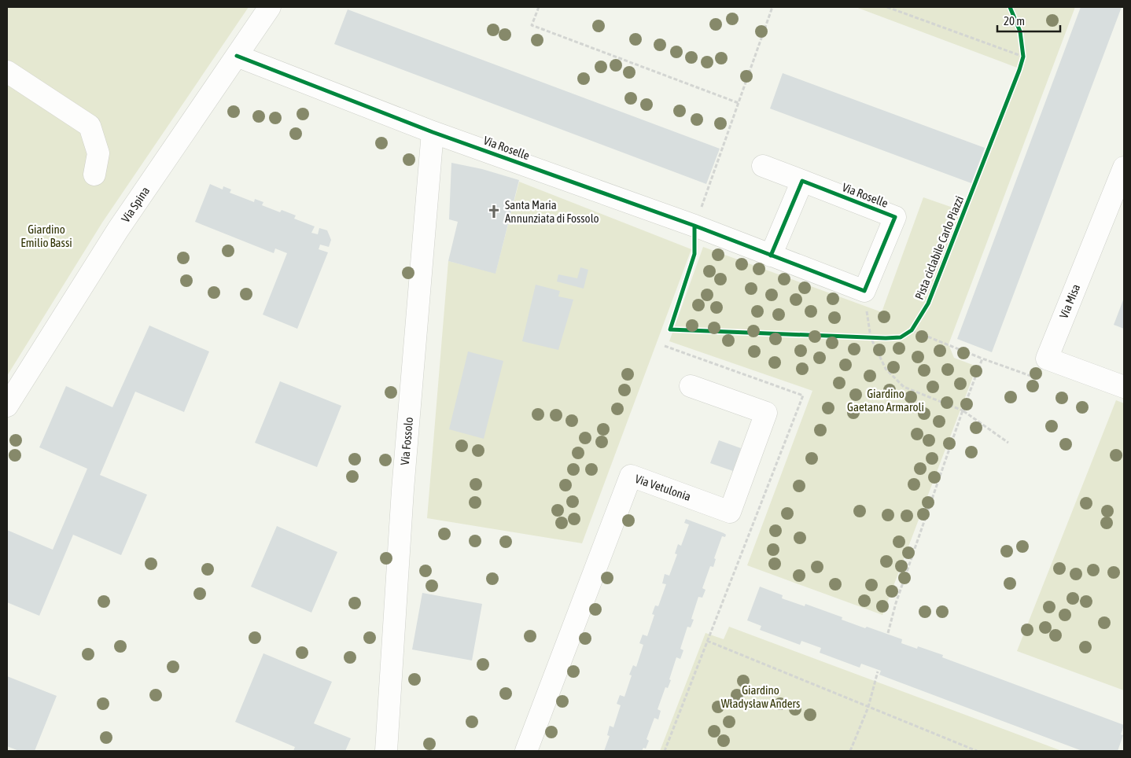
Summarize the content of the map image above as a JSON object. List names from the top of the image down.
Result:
{
  "streets": {
    "street": [
      "Via Roselle",
      "Via Spina",
      "Via Misa",
      "Via Fossolo",
      "Via Vetulonia"
    ],
    "cycle path": ["Pista ciclabile Carlo Piazzi"]
  },
  "crossings": [
    ["Via Roselle", "Via Spina"],
    ["Via Roselle", "Via Fossolo"]
  ],
  "parks": ["Giardino Emilio Bassi", "Giardino Gaetano Armaroli", "Giardino Władysław Anders"],
  "places": {
    "church": ["Santa Maria Annunziata di Fossolo"]
  },
  "scale_bar": "20 m"
}
